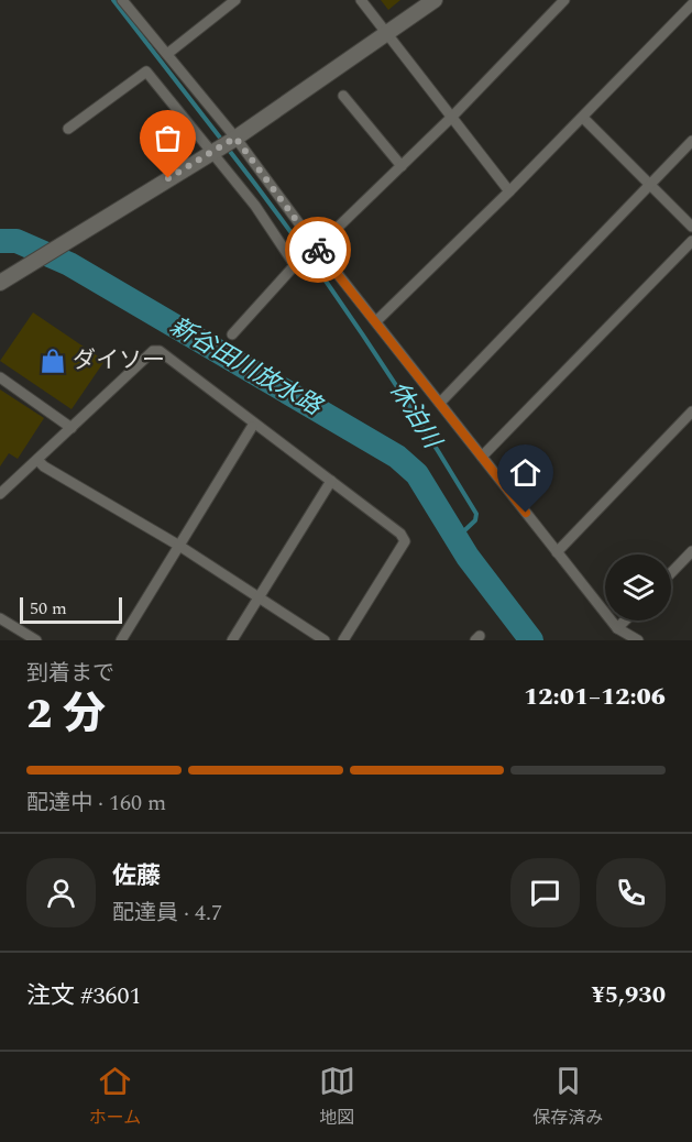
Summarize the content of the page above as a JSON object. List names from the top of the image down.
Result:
{
  "water": ["新谷田川放水路", "休泊川"],
  "places": {
    "shop": ["ダイソー"]
  },
  "scale_bar": "50 m",
  "page": {
    "scale": "50 m",
    "heading": ["2 分", "到着まで", "12:01–12:06"],
    "panel": [
      "佐藤",
      "配達員 · 4.7",
      "注文 #3601",
      "¥5,930"
    ],
    "bar": "配達中 · 160 m",
    "tabs": ["ホーム", "地図", "保存済み"]
  }
}
